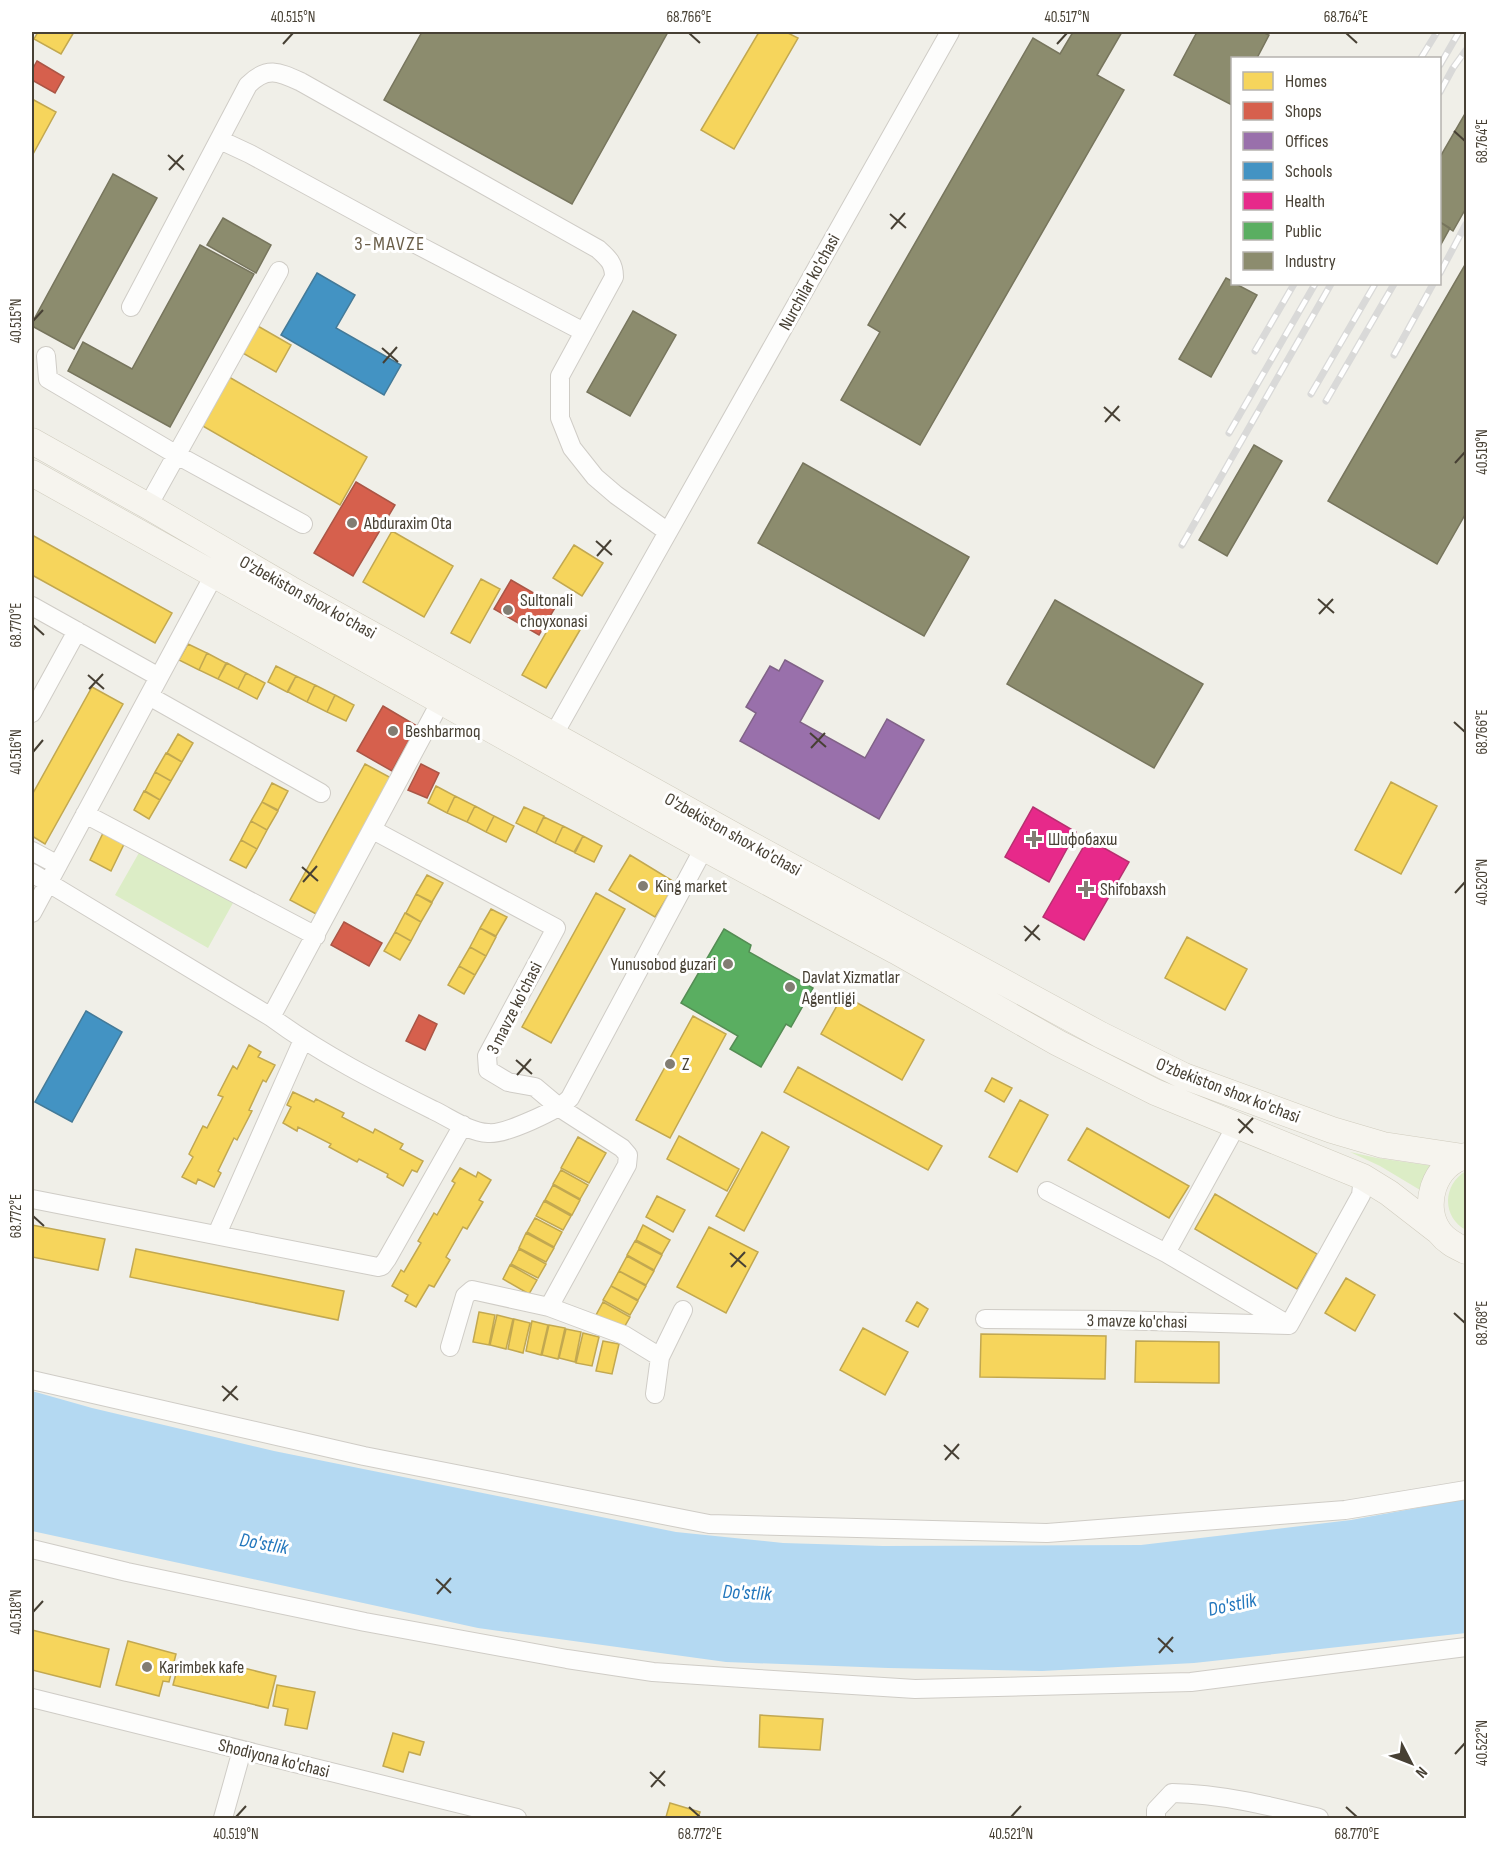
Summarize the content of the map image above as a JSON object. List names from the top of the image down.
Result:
{
  "streets": {
    "main road": ["O'zbekiston shox ko'chasi"],
    "street": ["Nurchilar ko'chasi", "3 mavze ko'chasi", "Shodiyona ko'chasi"]
  },
  "crossings": [
    ["Nurchilar ko'chasi", "O'zbekiston shox ko'chasi"]
  ],
  "districts": ["3-MAVZE"],
  "water": ["Do'stlik"],
  "places": {
    "other": [
      "Abduraxim Ota",
      "Sultonali choyxonasi",
      "Beshbarmoq",
      "King market",
      "Yunusobod guzari",
      "Davlat Xizmatlar Agentligi",
      "Z",
      "Karimbek kafe"
    ],
    "health": ["Шифобахш", "Shifobaxsh"]
  },
  "legend": [
    "Homes",
    "Shops",
    "Offices",
    "Schools",
    "Health",
    "Public",
    "Industry"
  ],
  "north": "bottom right",
  "coordinates": [
    "40.515°N",
    "68.766°E",
    "40.517°N",
    "68.764°E",
    "40.519°N",
    "68.770°E",
    "40.516°N",
    "40.520°N",
    "68.772°E",
    "68.768°E",
    "40.518°N",
    "40.522°N",
    "40.521°N"
  ]
}
